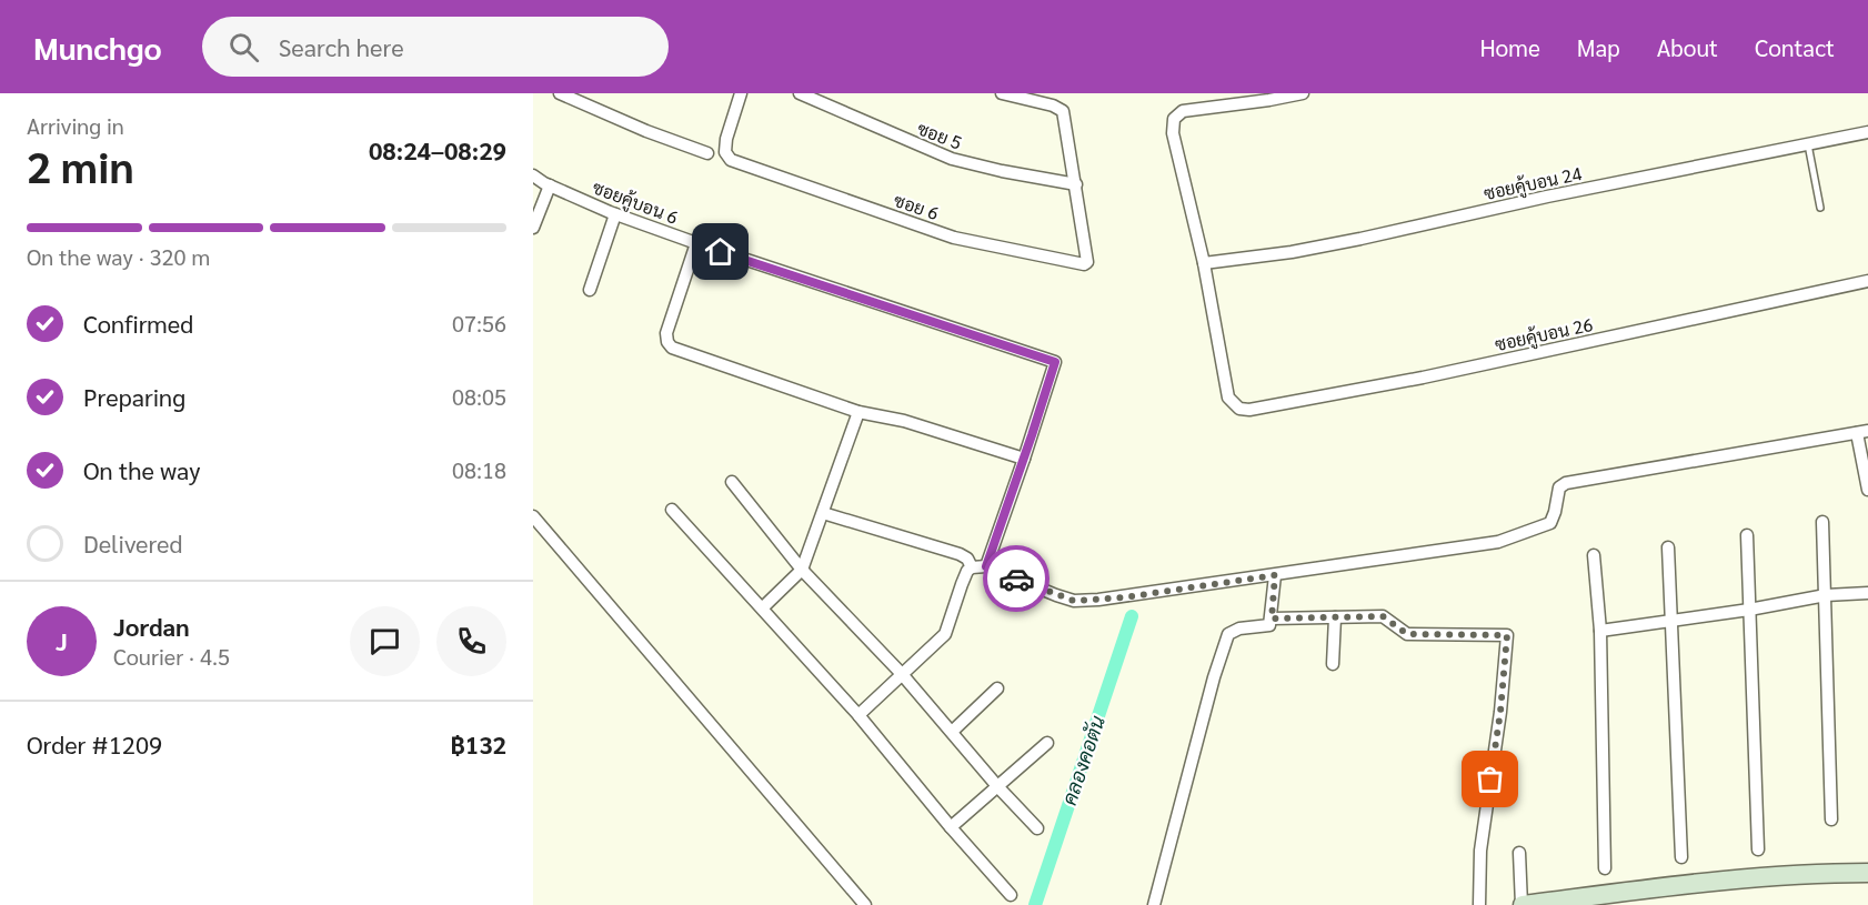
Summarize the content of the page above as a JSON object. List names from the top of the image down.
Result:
{
  "streets": {
    "street": [
      "ซอย 5",
      "ซอยคู้บอน 24",
      "ซอยคู้บอน 6",
      "ซอย 6",
      "ซอยคู้บอน 26"
    ]
  },
  "crossings": [
    ["ซอย 5", "ซอย 6"],
    ["ซอยคู้บอน 24", "ซอยคู้บอน 26"]
  ],
  "water": ["คลองคอตัน"],
  "page": {
    "header": "Munchgo",
    "search": "Search here",
    "nav": [
      "Home",
      "Map",
      "About",
      "Contact"
    ],
    "heading": ["2 min", "Arriving in", "08:24–08:29"],
    "panel": [
      "Jordan",
      "Courier · 4.5",
      "Order #1209",
      "฿132"
    ],
    "bar": "On the way · 320 m",
    "list": [
      ["Confirmed", "07:56"],
      ["Preparing", "08:05"],
      ["On the way", "08:18"],
      "Delivered"
    ],
    "round": "J"
  }
}
